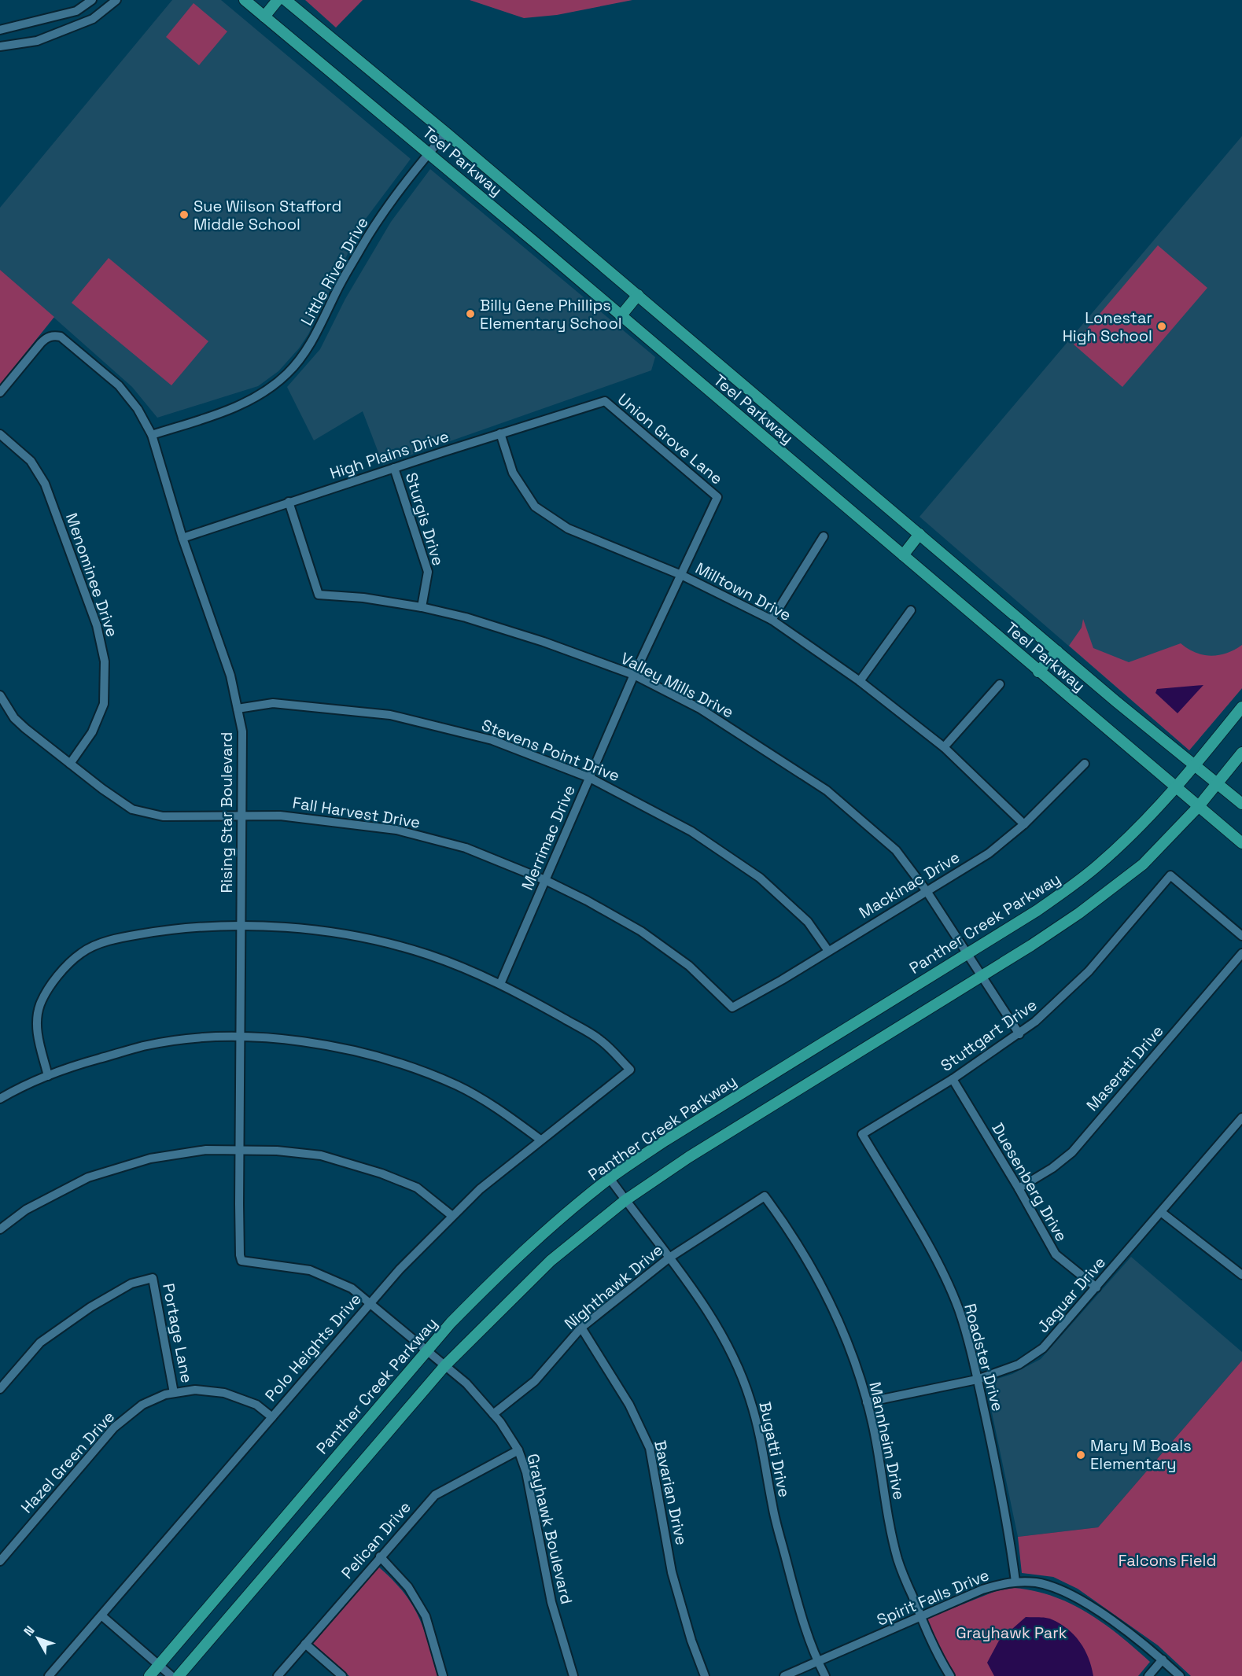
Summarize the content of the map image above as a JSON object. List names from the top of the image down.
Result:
{
  "streets": {
    "main road": ["Teel Parkway", "Panther Creek Parkway"],
    "street": [
      "Little River Drive",
      "Union Grove Lane",
      "High Plains Drive",
      "Sturgis Drive",
      "Menominee Drive",
      "Milltown Drive",
      "Valley Mills Drive",
      "Stevens Point Drive",
      "Rising Star Boulevard",
      "Fall Harvest Drive",
      "Merrimac Drive",
      "Mackinac Drive",
      "Stuttgart Drive",
      "Maserati Drive",
      "Duesenberg Drive",
      "Nighthawk Drive",
      "Jaguar Drive",
      "Portage Lane",
      "Polo Heights Drive",
      "Roadster Drive",
      "Mannheim Drive",
      "Bugatti Drive",
      "Hazel Green Drive",
      "Bavarian Drive",
      "Grayhawk Boulevard",
      "Pelican Drive",
      "Spirit Falls Drive"
    ]
  },
  "crossings": [
    ["Teel Parkway", "Little River Drive"],
    ["Teel Parkway", "Panther Creek Parkway"],
    ["Little River Drive", "Rising Star Boulevard"],
    ["Union Grove Lane", "High Plains Drive"],
    ["Union Grove Lane", "Merrimac Drive"],
    ["High Plains Drive", "Sturgis Drive"],
    ["High Plains Drive", "Milltown Drive"],
    ["High Plains Drive", "Valley Mills Drive"],
    ["High Plains Drive", "Rising Star Boulevard"],
    ["Sturgis Drive", "Valley Mills Drive"],
    ["Menominee Drive", "Fall Harvest Drive"],
    ["Milltown Drive", "Merrimac Drive"],
    ["Milltown Drive", "Mackinac Drive"],
    ["Valley Mills Drive", "Merrimac Drive"],
    ["Valley Mills Drive", "Mackinac Drive"],
    ["Valley Mills Drive", "Panther Creek Parkway"],
    ["Valley Mills Drive", "Stuttgart Drive"],
    ["Stevens Point Drive", "Rising Star Boulevard"],
    ["Stevens Point Drive", "Merrimac Drive"],
    ["Stevens Point Drive", "Mackinac Drive"],
    ["Rising Star Boulevard", "Fall Harvest Drive"],
    ["Rising Star Boulevard", "Grayhawk Boulevard"],
    ["Fall Harvest Drive", "Merrimac Drive"],
    ["Fall Harvest Drive", "Mackinac Drive"],
    ["Merrimac Drive", "Polo Heights Drive"],
    ["Panther Creek Parkway", "Bugatti Drive"],
    ["Panther Creek Parkway", "Grayhawk Boulevard"],
    ["Stuttgart Drive", "Duesenberg Drive"],
    ["Stuttgart Drive", "Roadster Drive"],
    ["Maserati Drive", "Duesenberg Drive"],
    ["Duesenberg Drive", "Jaguar Drive"],
    ["Nighthawk Drive", "Mannheim Drive"],
    ["Nighthawk Drive", "Bugatti Drive"],
    ["Nighthawk Drive", "Bavarian Drive"],
    ["Nighthawk Drive", "Grayhawk Boulevard"],
    ["Jaguar Drive", "Roadster Drive"],
    ["Jaguar Drive", "Mannheim Drive"],
    ["Portage Lane", "Hazel Green Drive"],
    ["Polo Heights Drive", "Hazel Green Drive"],
    ["Polo Heights Drive", "Grayhawk Boulevard"],
    ["Roadster Drive", "Spirit Falls Drive"],
    ["Mannheim Drive", "Spirit Falls Drive"],
    ["Bugatti Drive", "Spirit Falls Drive"],
    ["Grayhawk Boulevard", "Pelican Drive"]
  ],
  "parks": ["Falcons Field", "Grayhawk Park"],
  "places": [
    "Sue Wilson Stafford Middle School",
    "Billy Gene Phillips Elementary School",
    "Lonestar High School",
    "Mary M Boals Elementary"
  ],
  "north": "top left"
}
